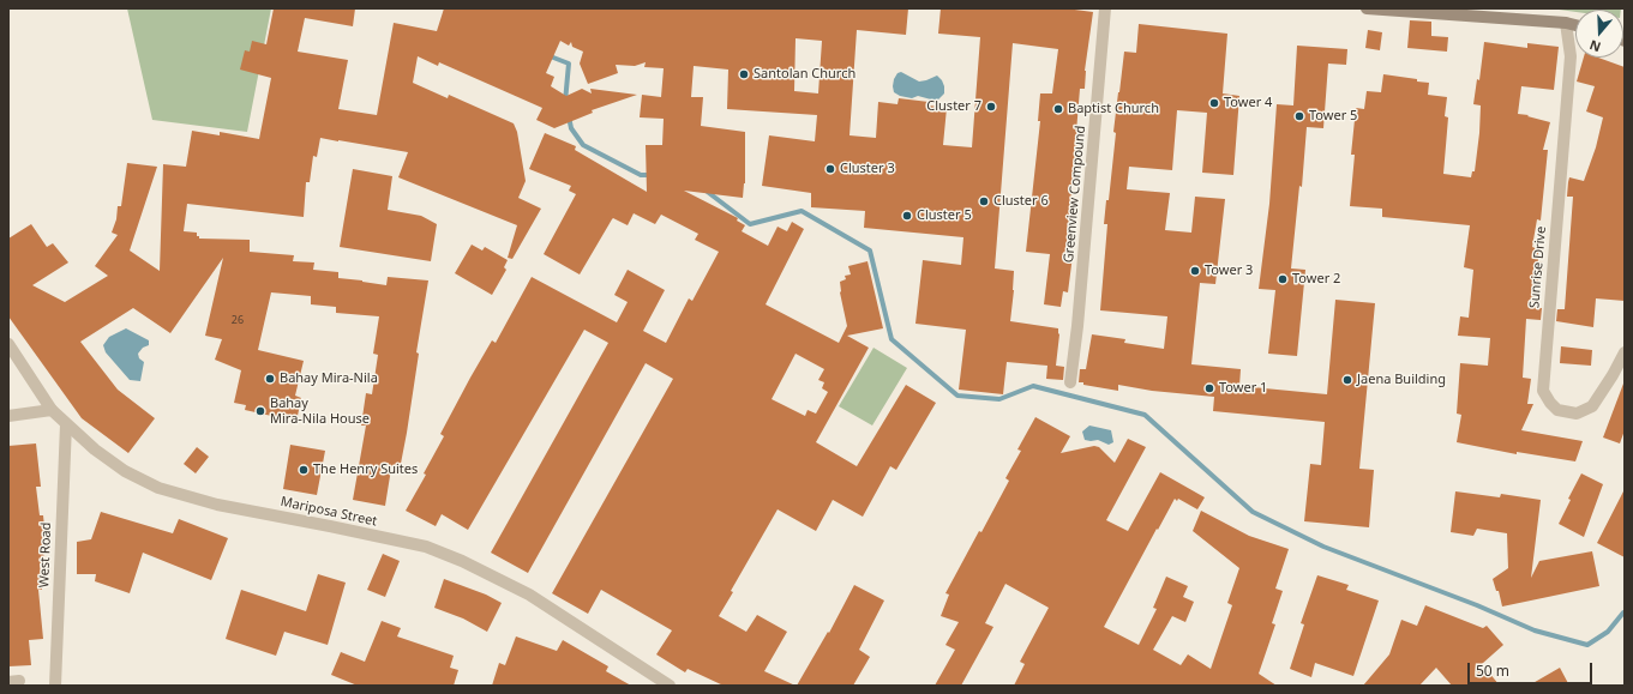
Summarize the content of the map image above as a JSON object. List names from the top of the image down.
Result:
{
  "streets": {
    "street": [
      "Greenview Compound",
      "Sunrise Drive",
      "Mariposa Street",
      "West Road"
    ]
  },
  "crossings": [
    ["Mariposa Street", "West Road"]
  ],
  "places": [
    "Santolan Church",
    "Tower 4",
    "Cluster 7",
    "Baptist Church",
    "Tower 5",
    "Cluster 3",
    "Cluster 6",
    "Cluster 5",
    "Tower 3",
    "Tower 2",
    "Bahay Mira-Nila",
    "Jaena Building",
    "Tower 1",
    "Bahay Mira-Nila House",
    "The Henry Suites"
  ],
  "house_numbers": ["26"],
  "scale_bar": "50 m",
  "north": "bottom"
}
